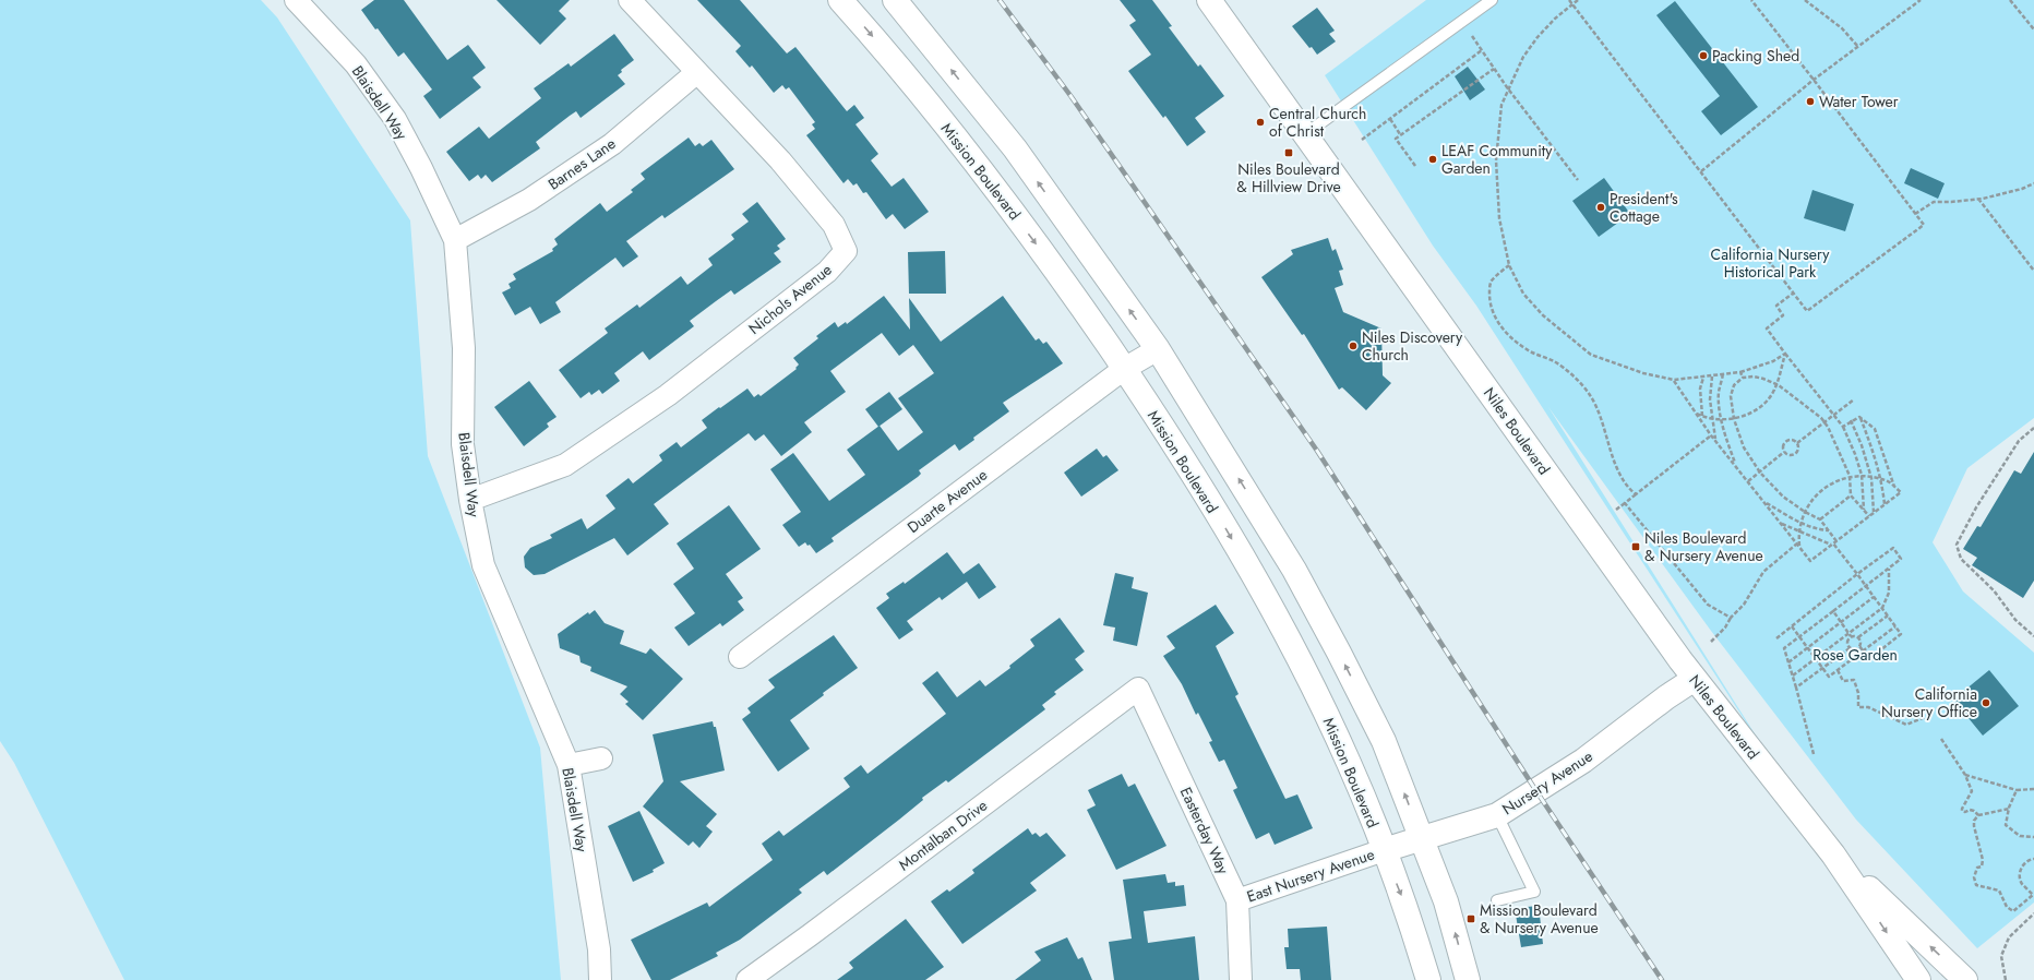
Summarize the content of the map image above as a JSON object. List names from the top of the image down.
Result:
{
  "streets": {
    "main road": ["Mission Boulevard", "Niles Boulevard", "Nursery Avenue"],
    "street": [
      "Blaisdell Way",
      "Barnes Lane",
      "Nichols Avenue",
      "Duarte Avenue",
      "Easterday Way",
      "Montalban Drive",
      "East Nursery Avenue"
    ]
  },
  "crossings": [
    ["Blaisdell Way", "Barnes Lane"],
    ["Blaisdell Way", "Nichols Avenue"],
    ["Barnes Lane", "Nichols Avenue"],
    ["Mission Boulevard", "Duarte Avenue"],
    ["Mission Boulevard", "Nursery Avenue"],
    ["Mission Boulevard", "East Nursery Avenue"],
    ["Niles Boulevard", "Nursery Avenue"],
    ["Nursery Avenue", "East Nursery Avenue"],
    ["Easterday Way", "Montalban Drive"],
    ["Easterday Way", "East Nursery Avenue"]
  ],
  "parks": ["California Nursery Historical Park", "Rose Garden"],
  "places": {
    "other": [
      "Packing Shed",
      "Water Tower",
      "Central Church of Christ",
      "LEAF Community Garden",
      "President's Cottage",
      "Niles Discovery Church",
      "California Nursery Office"
    ],
    "transit": ["Niles Boulevard & Hillview Drive", "Niles Boulevard & Nursery Avenue", "Mission Boulevard & Nursery Avenue"]
  }
}
